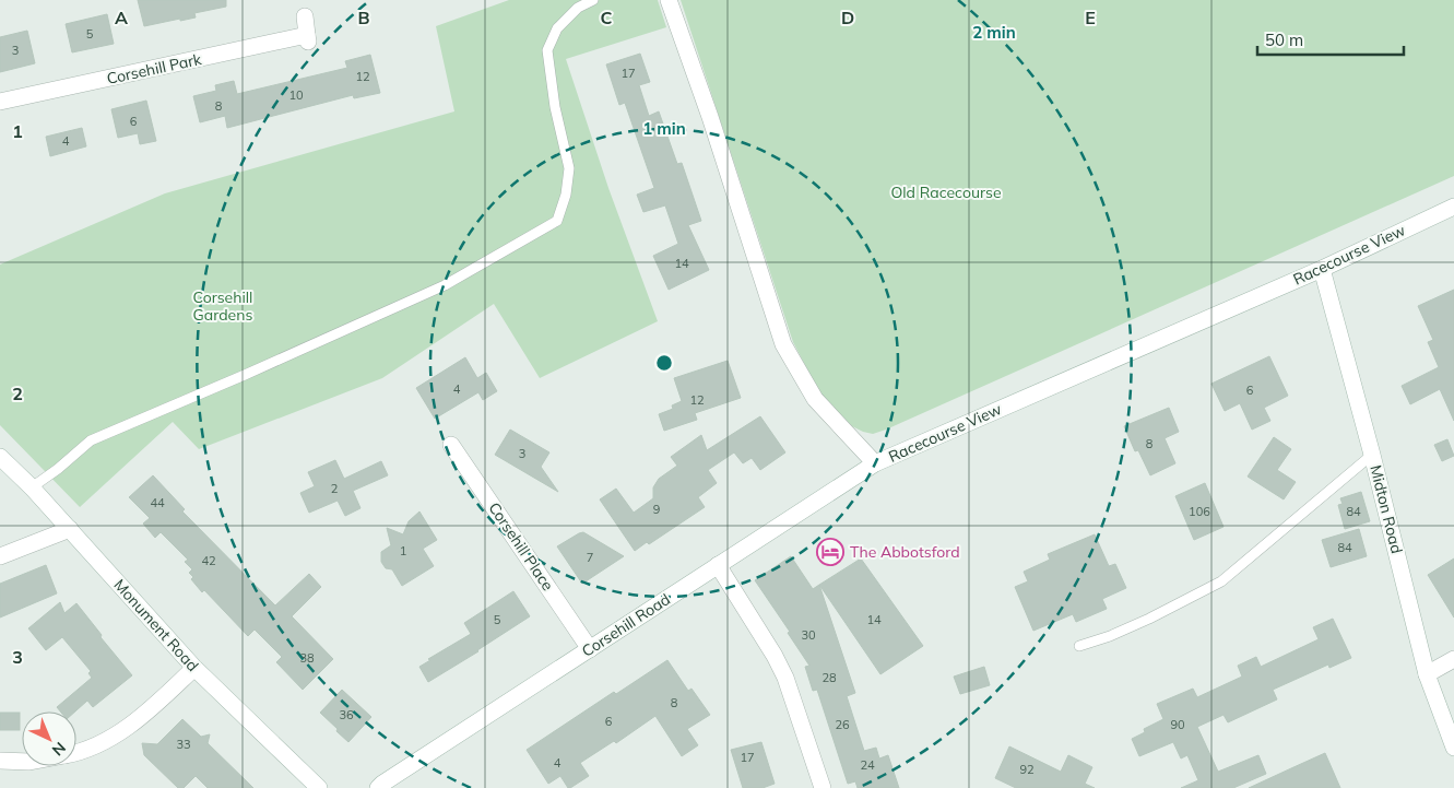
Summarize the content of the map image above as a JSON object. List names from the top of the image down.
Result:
{
  "streets": {
    "street": [
      "Corsehill Park",
      "Racecourse View",
      "Midton Road",
      "Corsehill Place",
      "Monument Road",
      "Corsehill Road"
    ]
  },
  "crossings": [
    ["Racecourse View", "Midton Road"],
    ["Racecourse View", "Corsehill Road"],
    ["Corsehill Place", "Corsehill Road"]
  ],
  "parks": ["Old Racecourse", "Corsehill Gardens"],
  "places": {
    "hotel": ["The Abbotsford"]
  },
  "house_numbers": [
    "5",
    "3",
    "17",
    "12",
    "10",
    "8",
    "6",
    "4",
    "14",
    "4",
    "6",
    "12",
    "8",
    "3",
    "2",
    "44",
    "9",
    "106",
    "84",
    "84",
    "1",
    "7",
    "42",
    "5",
    "14",
    "30",
    "38",
    "28",
    "8",
    "36",
    "6",
    "26",
    "90",
    "33",
    "17",
    "4",
    "24",
    "92"
  ],
  "scale_bar": "50 m",
  "north": "bottom right",
  "grid": {
    "columns": [
      "A",
      "B",
      "C",
      "D",
      "E"
    ],
    "rows": ["1", "2", "3"]
  },
  "rings": ["2 min", "1 min"]
}
